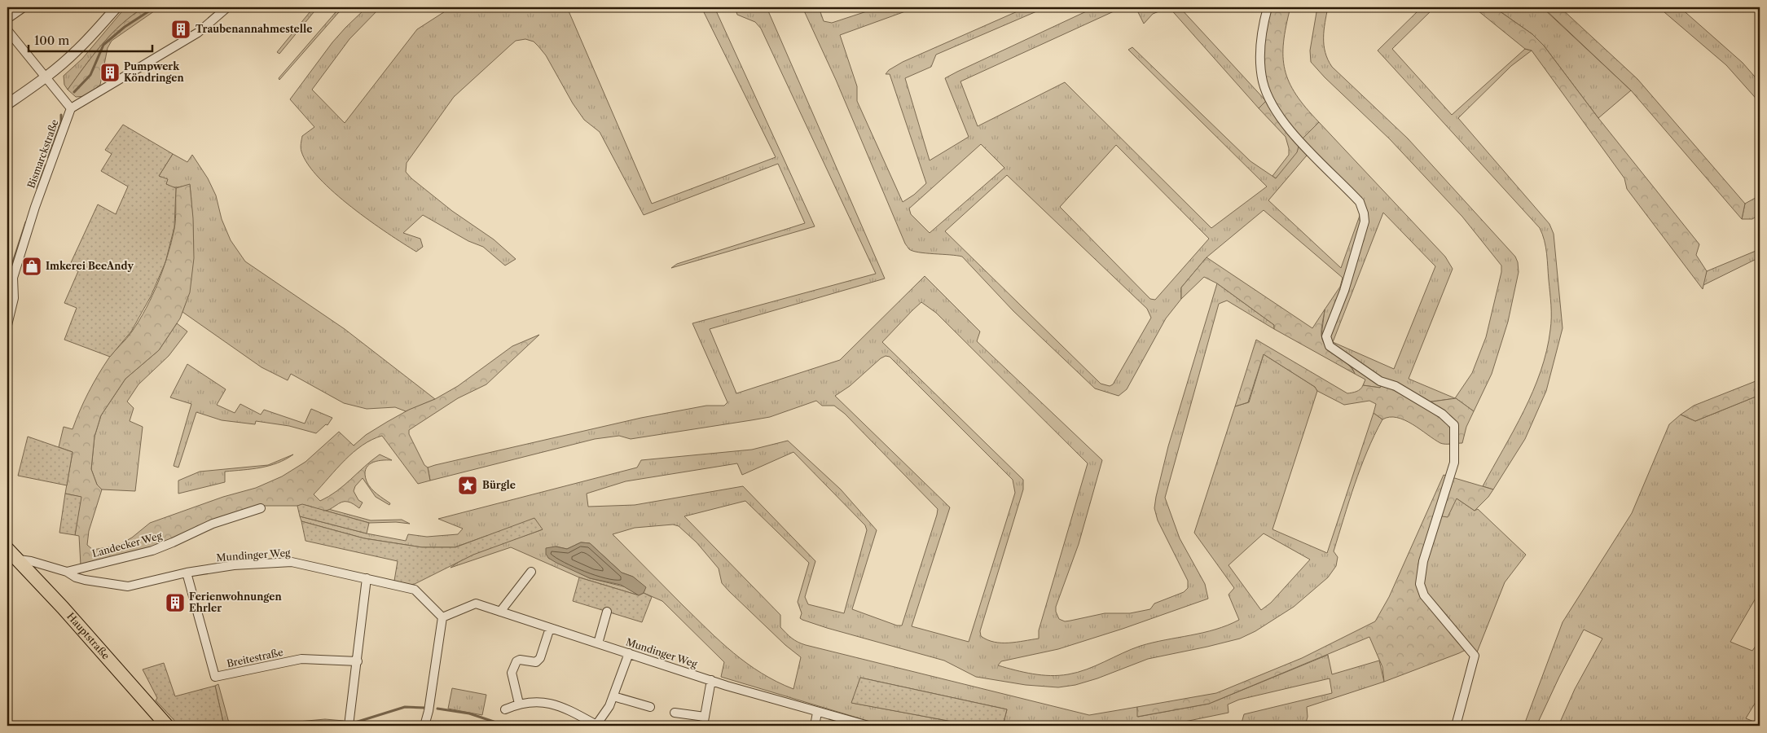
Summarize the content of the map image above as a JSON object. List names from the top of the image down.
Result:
{
  "streets": {
    "main road": ["Hauptstraße"],
    "street": [
      "Bismarckstraße",
      "Landecker Weg",
      "Mundinger Weg",
      "Breitestraße"
    ]
  },
  "crossings": [
    ["Landecker Weg", "Mundinger Weg"],
    ["Mundinger Weg", "Breitestraße"]
  ],
  "places": {
    "building": ["Traubenannahmestelle", "Pumpwerk Köndringen", "Ferienwohnungen Ehrler"],
    "shop": ["Imkerei BeeAndy"],
    "place": ["Bürgle"]
  },
  "scale_bar": "100 m"
}
